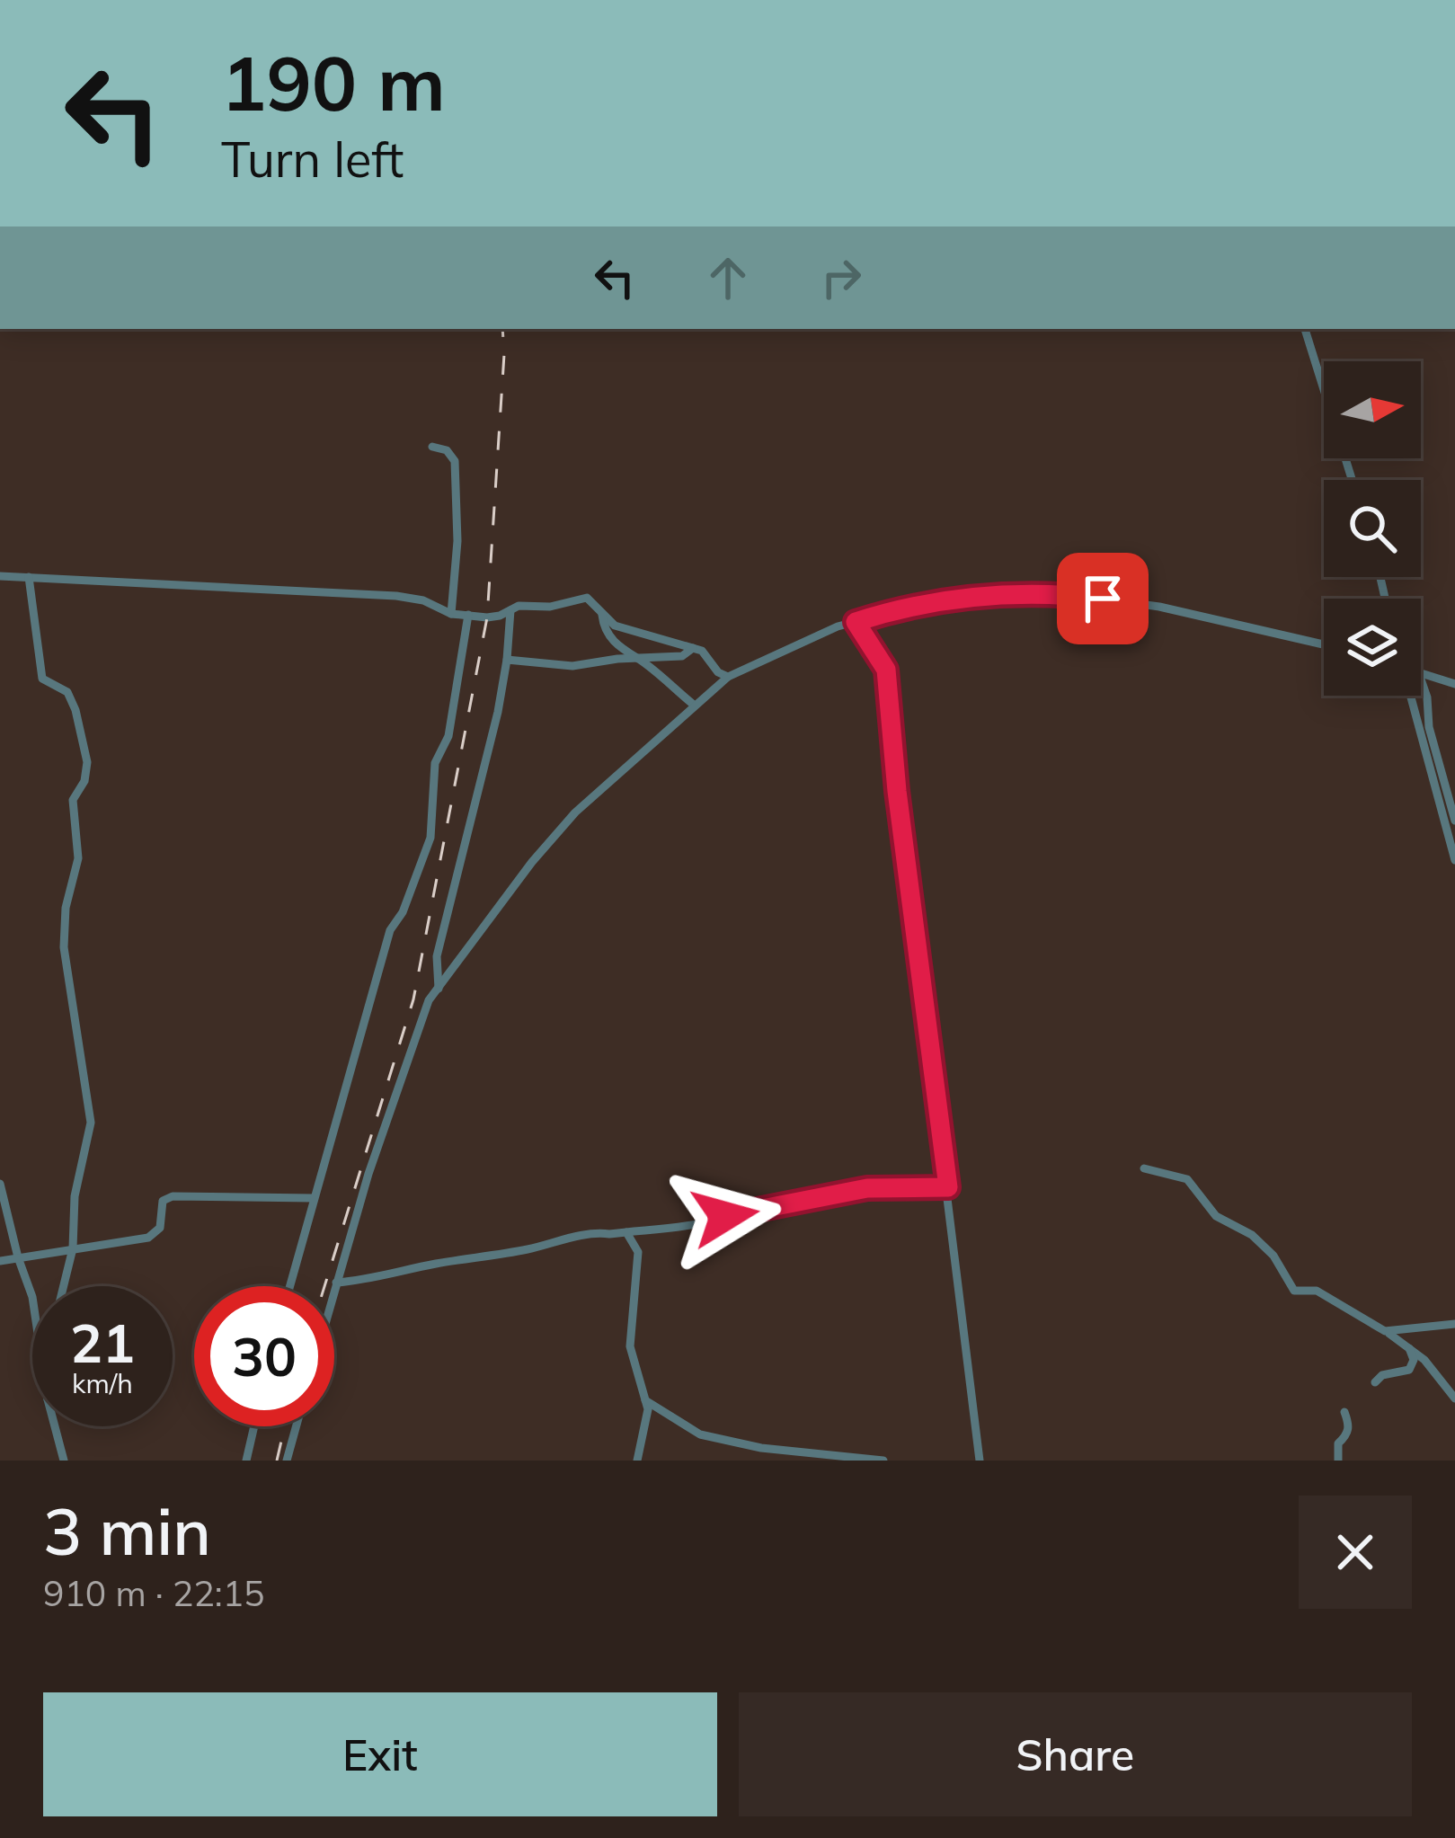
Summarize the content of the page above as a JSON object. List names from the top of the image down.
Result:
{
  "north": "right",
  "page": {
    "turn": ["190 m", "Turn left"],
    "speed": "21 km/h",
    "limit": "30",
    "heading": ["3 min", "910 m · 22:15"],
    "buttons": ["Exit", "Share"]
  }
}
